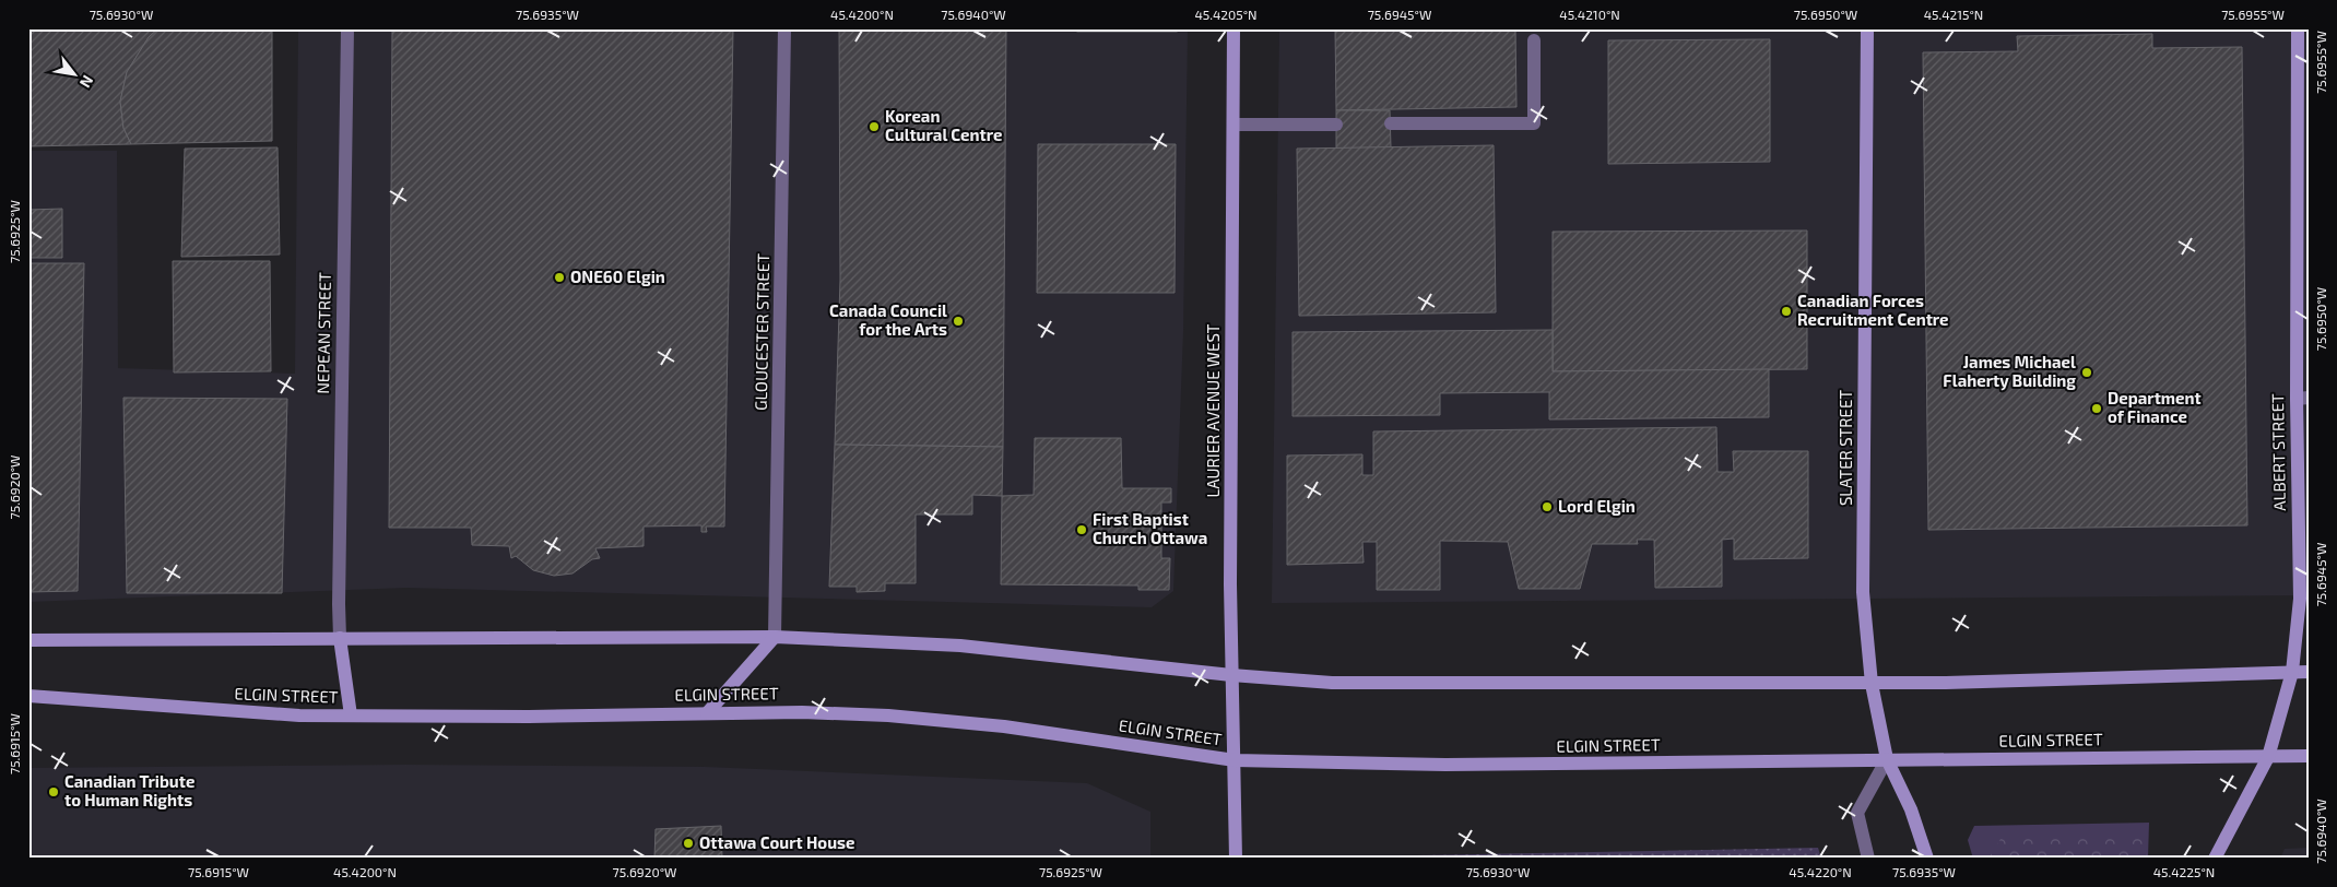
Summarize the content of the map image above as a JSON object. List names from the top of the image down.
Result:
{
  "streets": {
    "main road": [
      "LAURIER AVENUE WEST",
      "SLATER STREET",
      "ALBERT STREET",
      "ELGIN STREET"
    ],
    "street": ["GLOUCESTER STREET", "NEPEAN STREET"]
  },
  "crossings": [
    ["LAURIER AVENUE WEST", "ELGIN STREET"],
    ["SLATER STREET", "ELGIN STREET"],
    ["ALBERT STREET", "ELGIN STREET"]
  ],
  "places": [
    "Korean Cultural Centre",
    "ONE60 Elgin",
    "Canadian Forces Recruitment Centre",
    "Canada Council for the Arts",
    "James Michael Flaherty Building",
    "Department of Finance",
    "Lord Elgin",
    "First Baptist Church Ottawa",
    "Canadian Tribute to Human Rights",
    "Ottawa Court House"
  ],
  "north": "bottom right",
  "coordinates": [
    "75.6930°W",
    "75.6935°W",
    "45.4200°N",
    "75.6940°W",
    "45.4205°N",
    "75.6945°W",
    "45.4210°N",
    "75.6950°W",
    "45.4215°N",
    "75.6955°W",
    "75.6925°W",
    "75.6920°W",
    "75.6915°W",
    "45.4220°N",
    "45.4225°N"
  ]
}
